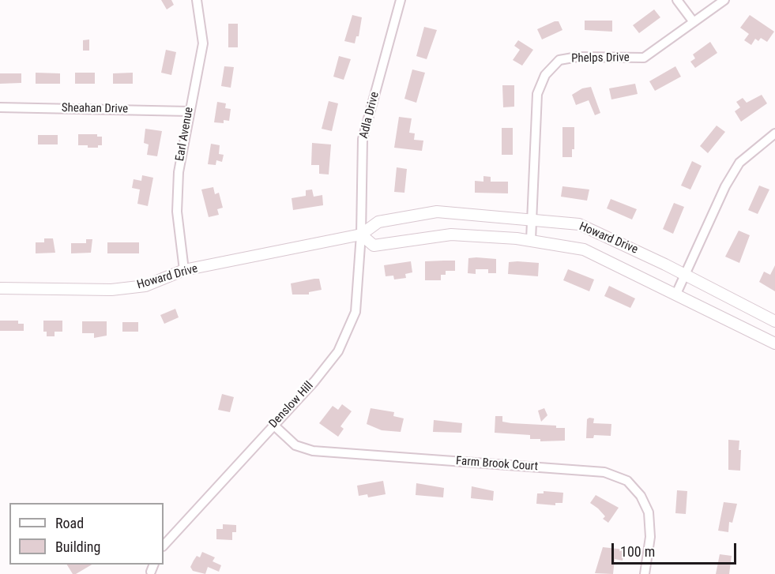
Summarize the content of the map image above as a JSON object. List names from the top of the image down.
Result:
{
  "streets": {
    "street": [
      "Phelps Drive",
      "Sheahan Drive",
      "Adla Drive",
      "Earl Avenue",
      "Howard Drive",
      "Denslow Hill",
      "Farm Brook Court"
    ]
  },
  "crossings": [
    ["Phelps Drive", "Howard Drive"],
    ["Sheahan Drive", "Earl Avenue"],
    ["Adla Drive", "Howard Drive"],
    ["Adla Drive", "Denslow Hill"],
    ["Earl Avenue", "Howard Drive"],
    ["Howard Drive", "Denslow Hill"],
    ["Denslow Hill", "Farm Brook Court"]
  ],
  "legend": ["Road", "Building"],
  "scale_bar": "100 m"
}
